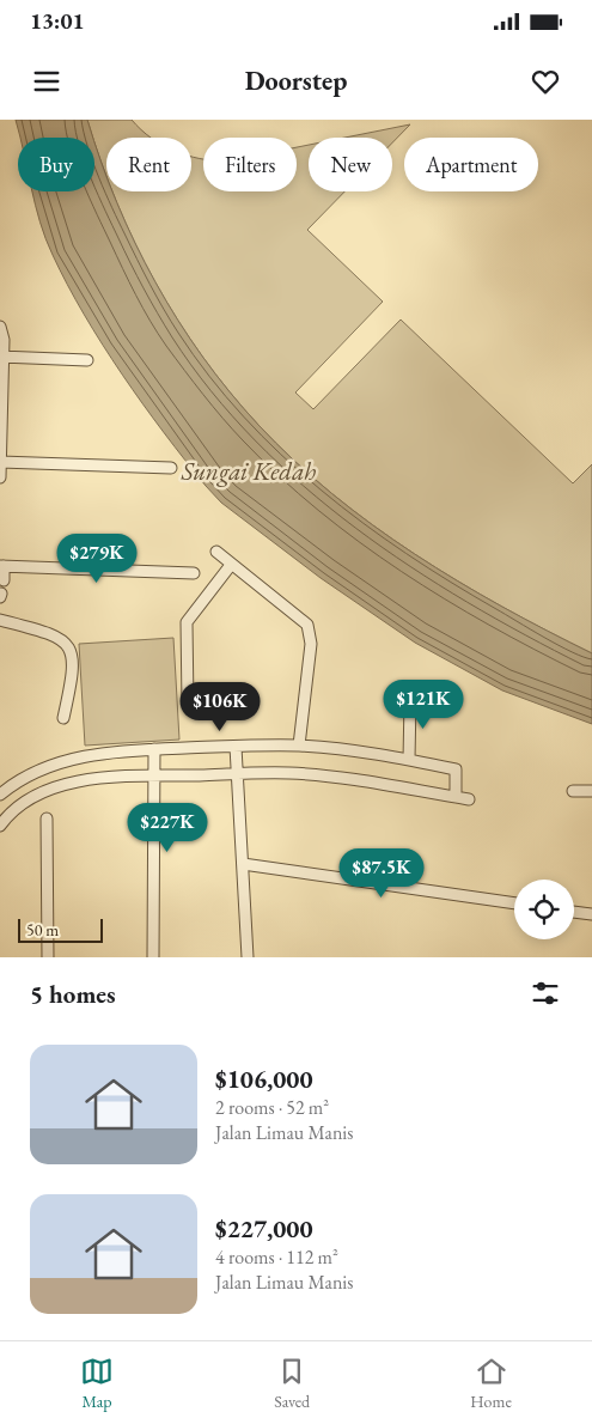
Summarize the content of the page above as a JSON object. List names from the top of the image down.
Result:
{
  "water": ["Sungai Kedah"],
  "scale_bar": "50 m",
  "page": {
    "status": "13:01",
    "header": "Doorstep",
    "chip": [
      "Buy",
      "Rent",
      "Filters",
      "New",
      "Apartment"
    ],
    "price": [
      "$279K",
      "$121K",
      "$106K",
      "$227K",
      "$87.5K"
    ],
    "scale": "50 m",
    "heading": "5 homes",
    "list": [
      {
        "name": "$106,000",
        "note": "2 rooms · 52 m² · Jalan Limau Manis"
      },
      {
        "name": "$227,000",
        "note": "4 rooms · 112 m² · Jalan Limau Manis"
      }
    ],
    "tabs": ["Map", "Saved", "Home"]
  }
}
